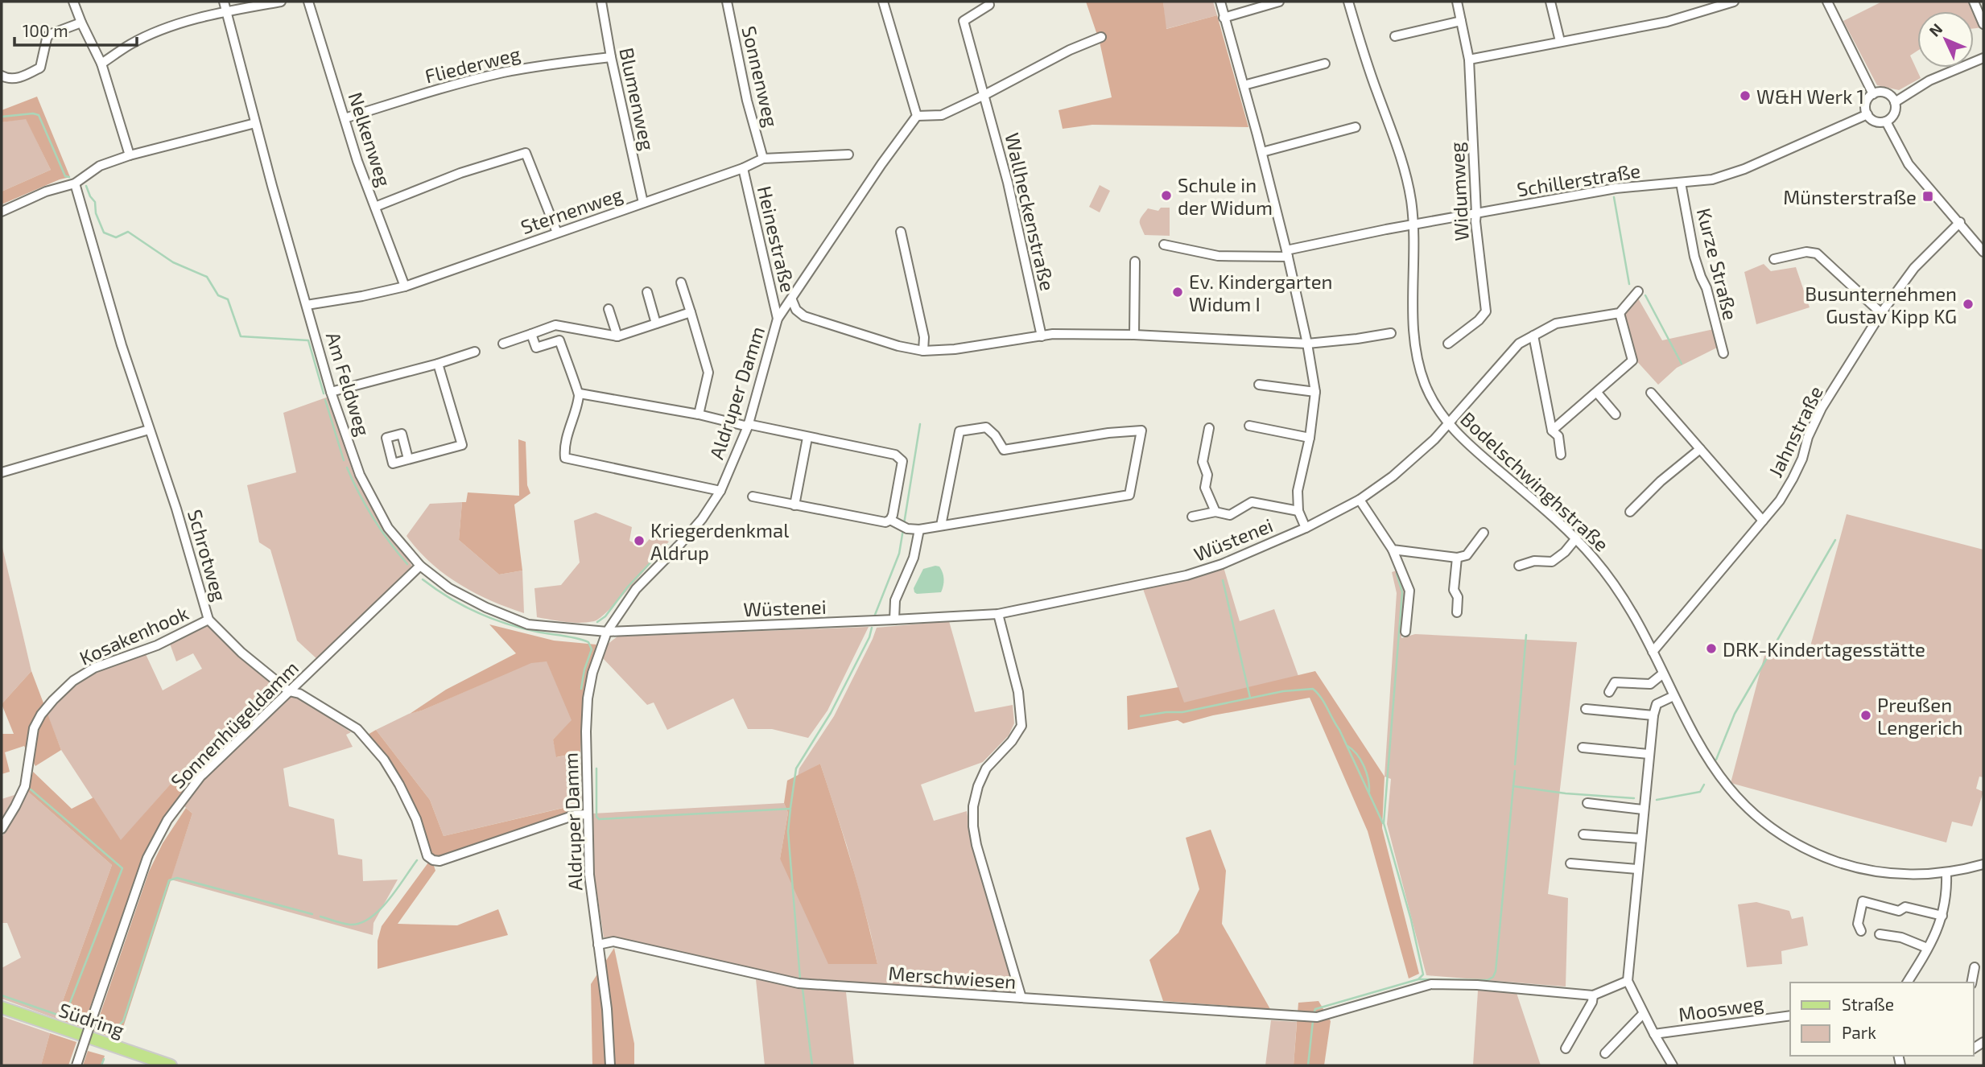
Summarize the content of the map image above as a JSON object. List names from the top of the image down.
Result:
{
  "streets": {
    "main road": ["Südring"],
    "street": [
      "Fliederweg",
      "Sonnenweg",
      "Blumenweg",
      "Nelkenweg",
      "Schillerstraße",
      "Widumweg",
      "Sternenweg",
      "Wallheckenstraße",
      "Heinestraße",
      "Kurze Straße",
      "Am Feldweg",
      "Aldruper Damm",
      "Jahnstraße",
      "Bodelschwinghstraße",
      "Wüstenei",
      "Schrotweg",
      "Kosakenhook",
      "Sonnenhügeldamm",
      "Merschwiesen",
      "Moosweg"
    ]
  },
  "crossings": [
    ["Fliederweg", "Blumenweg"],
    ["Fliederweg", "Nelkenweg"],
    ["Sonnenweg", "Sternenweg"],
    ["Blumenweg", "Sternenweg"],
    ["Nelkenweg", "Sternenweg"],
    ["Schillerstraße", "Widumweg"],
    ["Schillerstraße", "Kurze Straße"],
    ["Schillerstraße", "Bodelschwinghstraße"],
    ["Sternenweg", "Heinestraße"],
    ["Sternenweg", "Am Feldweg"],
    ["Heinestraße", "Aldruper Damm"],
    ["Am Feldweg", "Aldruper Damm"],
    ["Am Feldweg", "Wüstenei"],
    ["Am Feldweg", "Sonnenhügeldamm"],
    ["Aldruper Damm", "Wüstenei"],
    ["Aldruper Damm", "Schrotweg"],
    ["Aldruper Damm", "Merschwiesen"],
    ["Jahnstraße", "Bodelschwinghstraße"],
    ["Bodelschwinghstraße", "Wüstenei"],
    ["Schrotweg", "Kosakenhook"],
    ["Schrotweg", "Sonnenhügeldamm"]
  ],
  "places": {
    "other": [
      "W&H Werk 1",
      "Schule in der Widum",
      "Ev. Kindergarten Widum I",
      "Busunternehmen Gustav Kipp KG",
      "Kriegerdenkmal Aldrup",
      "DRK-Kindertagesstätte",
      "Preußen Lengerich"
    ],
    "transit": ["Münsterstraße"]
  },
  "legend": ["Straße", "Park"],
  "scale_bar": "100 m",
  "north": "top left"
}
